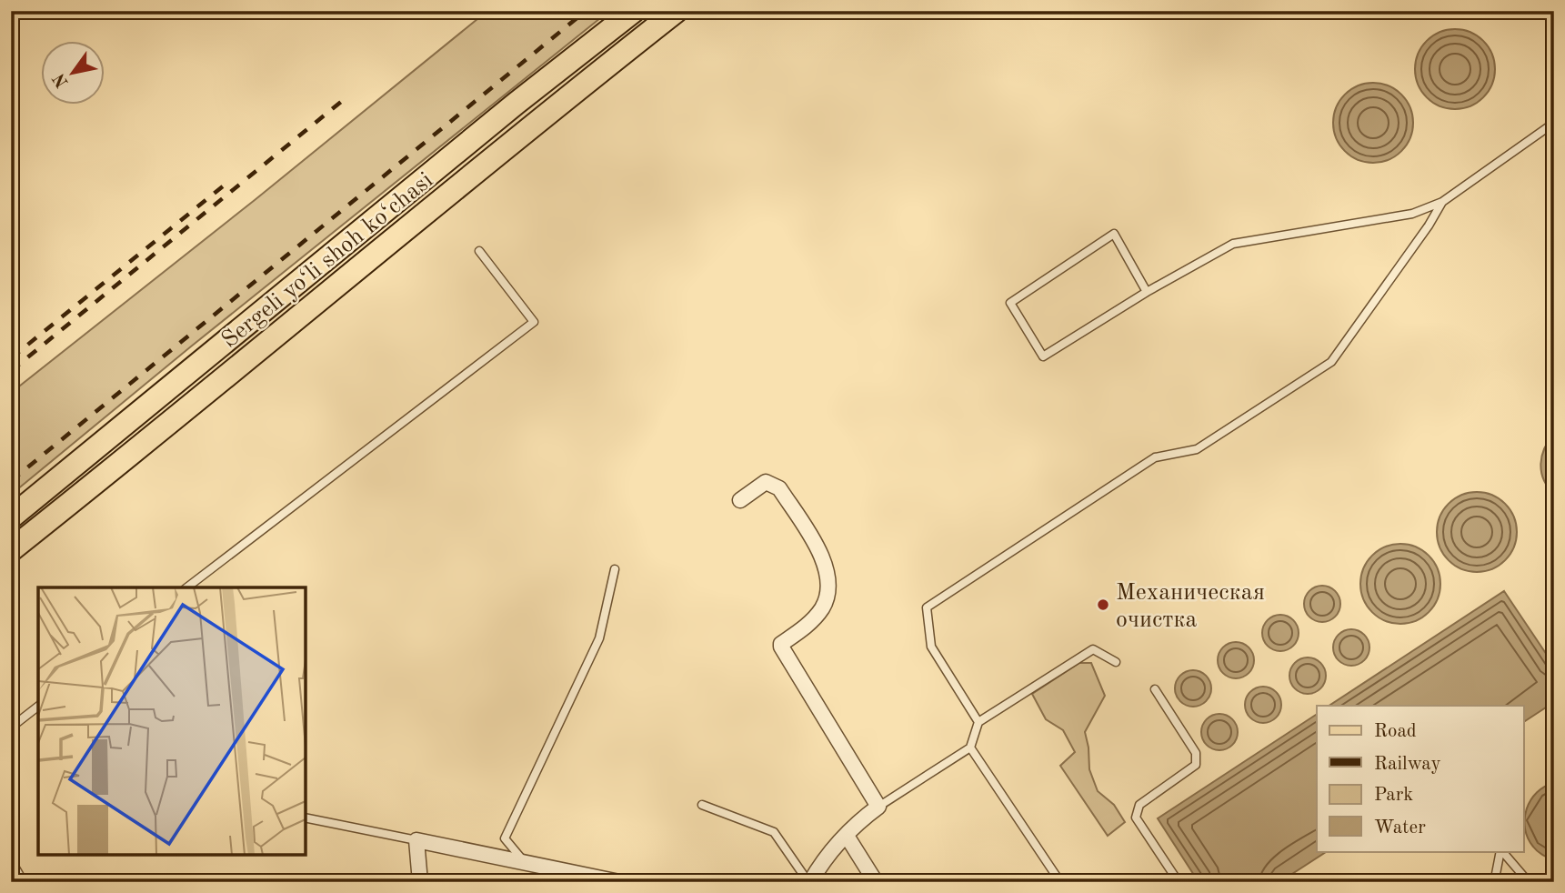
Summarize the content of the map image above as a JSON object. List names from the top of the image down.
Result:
{
  "streets": {
    "main road": ["Sergeli yo‘li shoh ko‘chasi"]
  },
  "places": ["Механическая очистка"],
  "legend": [
    "Road",
    "Railway",
    "Park",
    "Water"
  ],
  "north": "bottom left"
}
